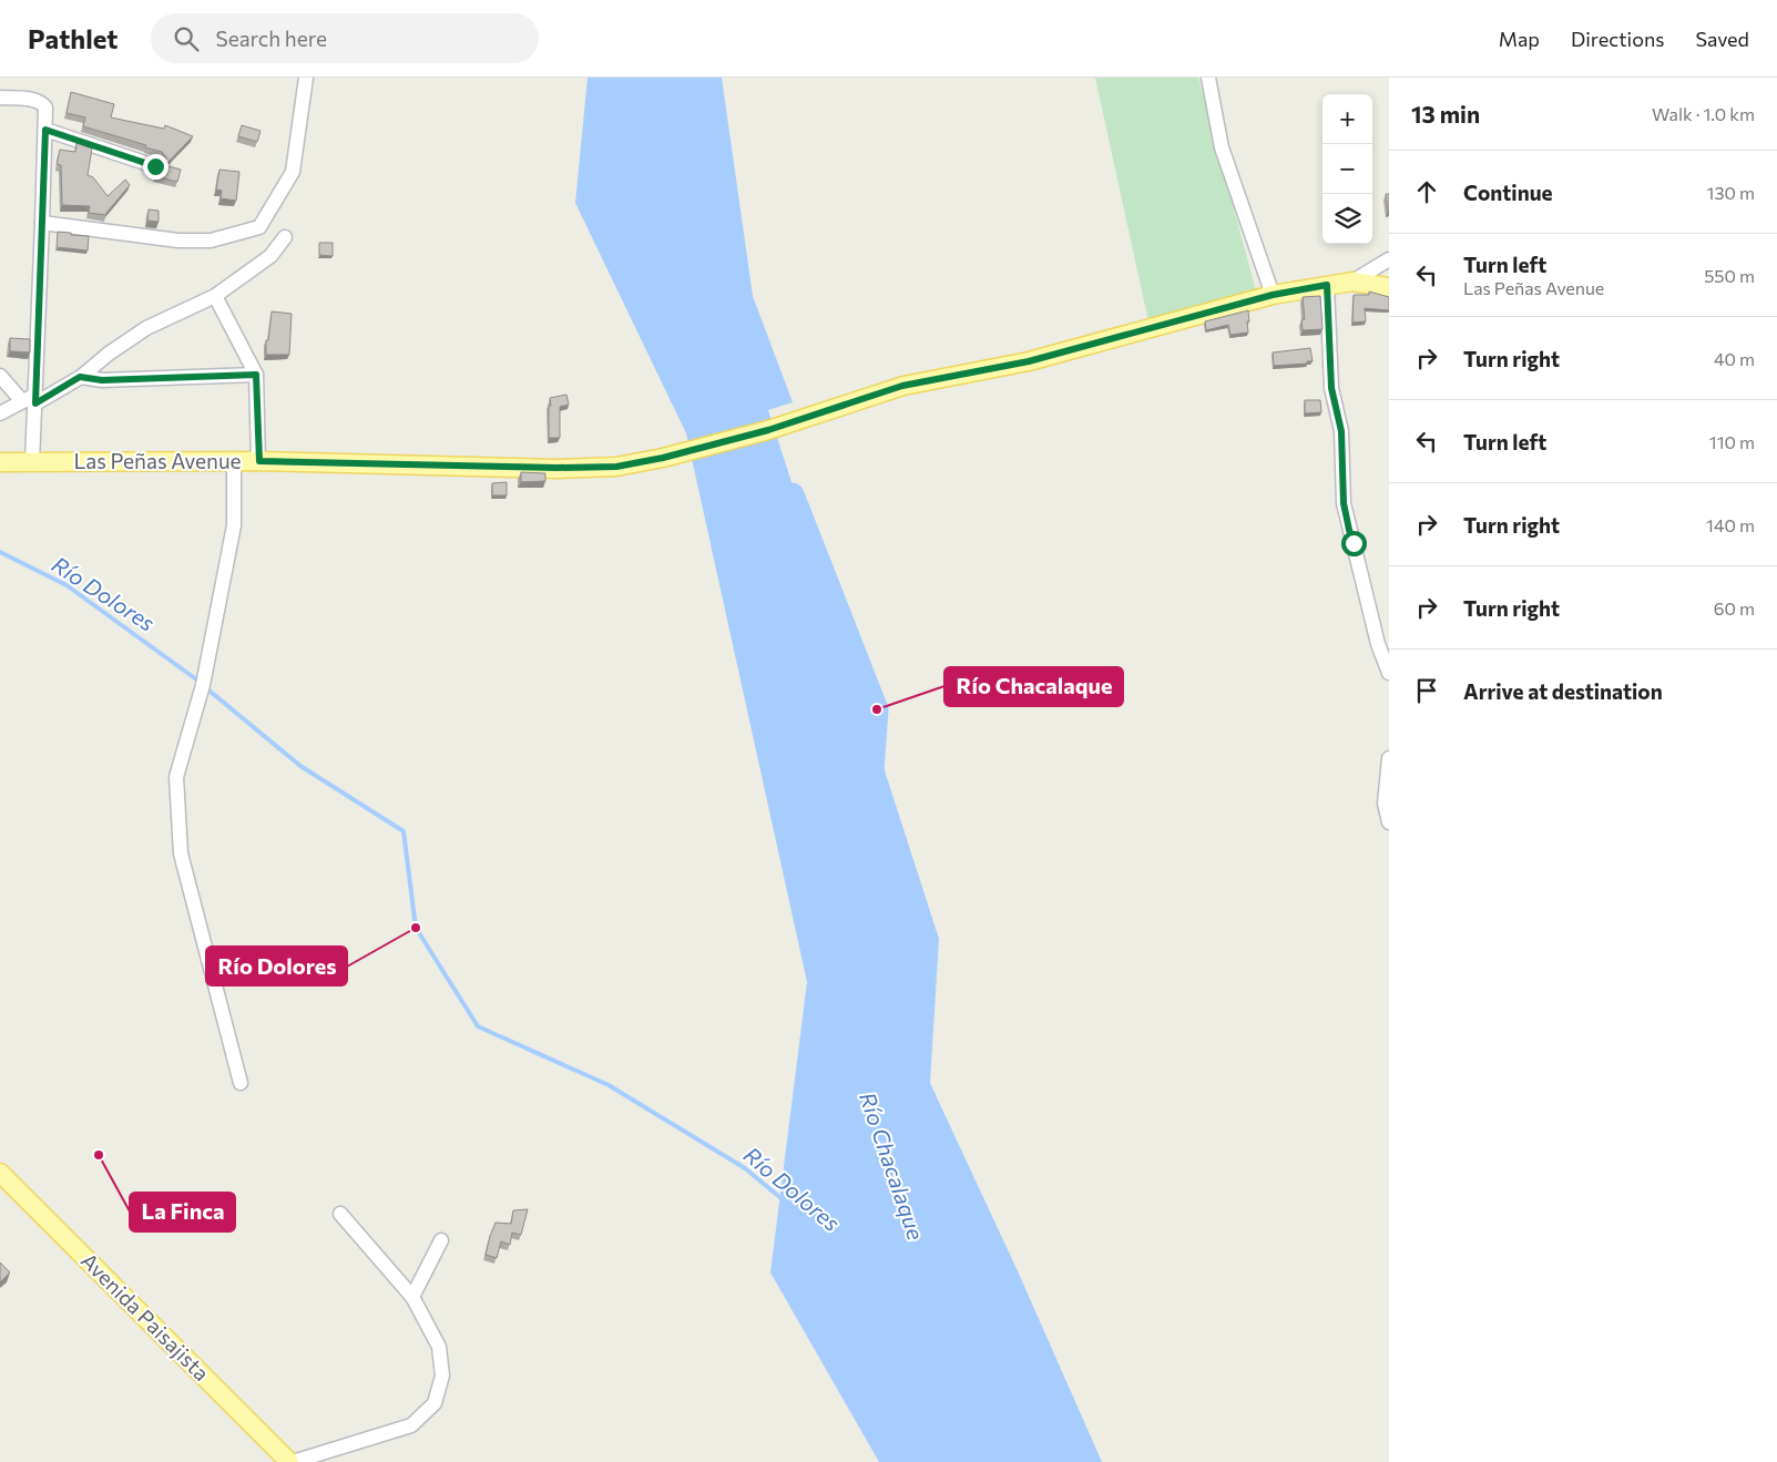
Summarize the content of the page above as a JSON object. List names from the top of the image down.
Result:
{
  "streets": {
    "main road": ["Las Peñas Avenue", "Avenida Paisajista"]
  },
  "water": ["Río Dolores", "Río Chacalaque"],
  "places": ["Río Chacalaque", "Río Dolores", "La Finca"],
  "page": {
    "header": "Pathlet",
    "search": "Search here",
    "nav": ["Map", "Directions", "Saved"],
    "heading": ["13 min", "Walk · 1.0 km"],
    "map_buttons": ["+", "−"],
    "list": [
      ["Continue", "130 m"],
      ["Turn left", "Las Peñas Avenue", "550 m"],
      ["Turn right", "40 m"],
      ["Turn left", "110 m"],
      ["Turn right", "140 m"],
      ["Turn right", "60 m"],
      "Arrive at destination"
    ]
  }
}
